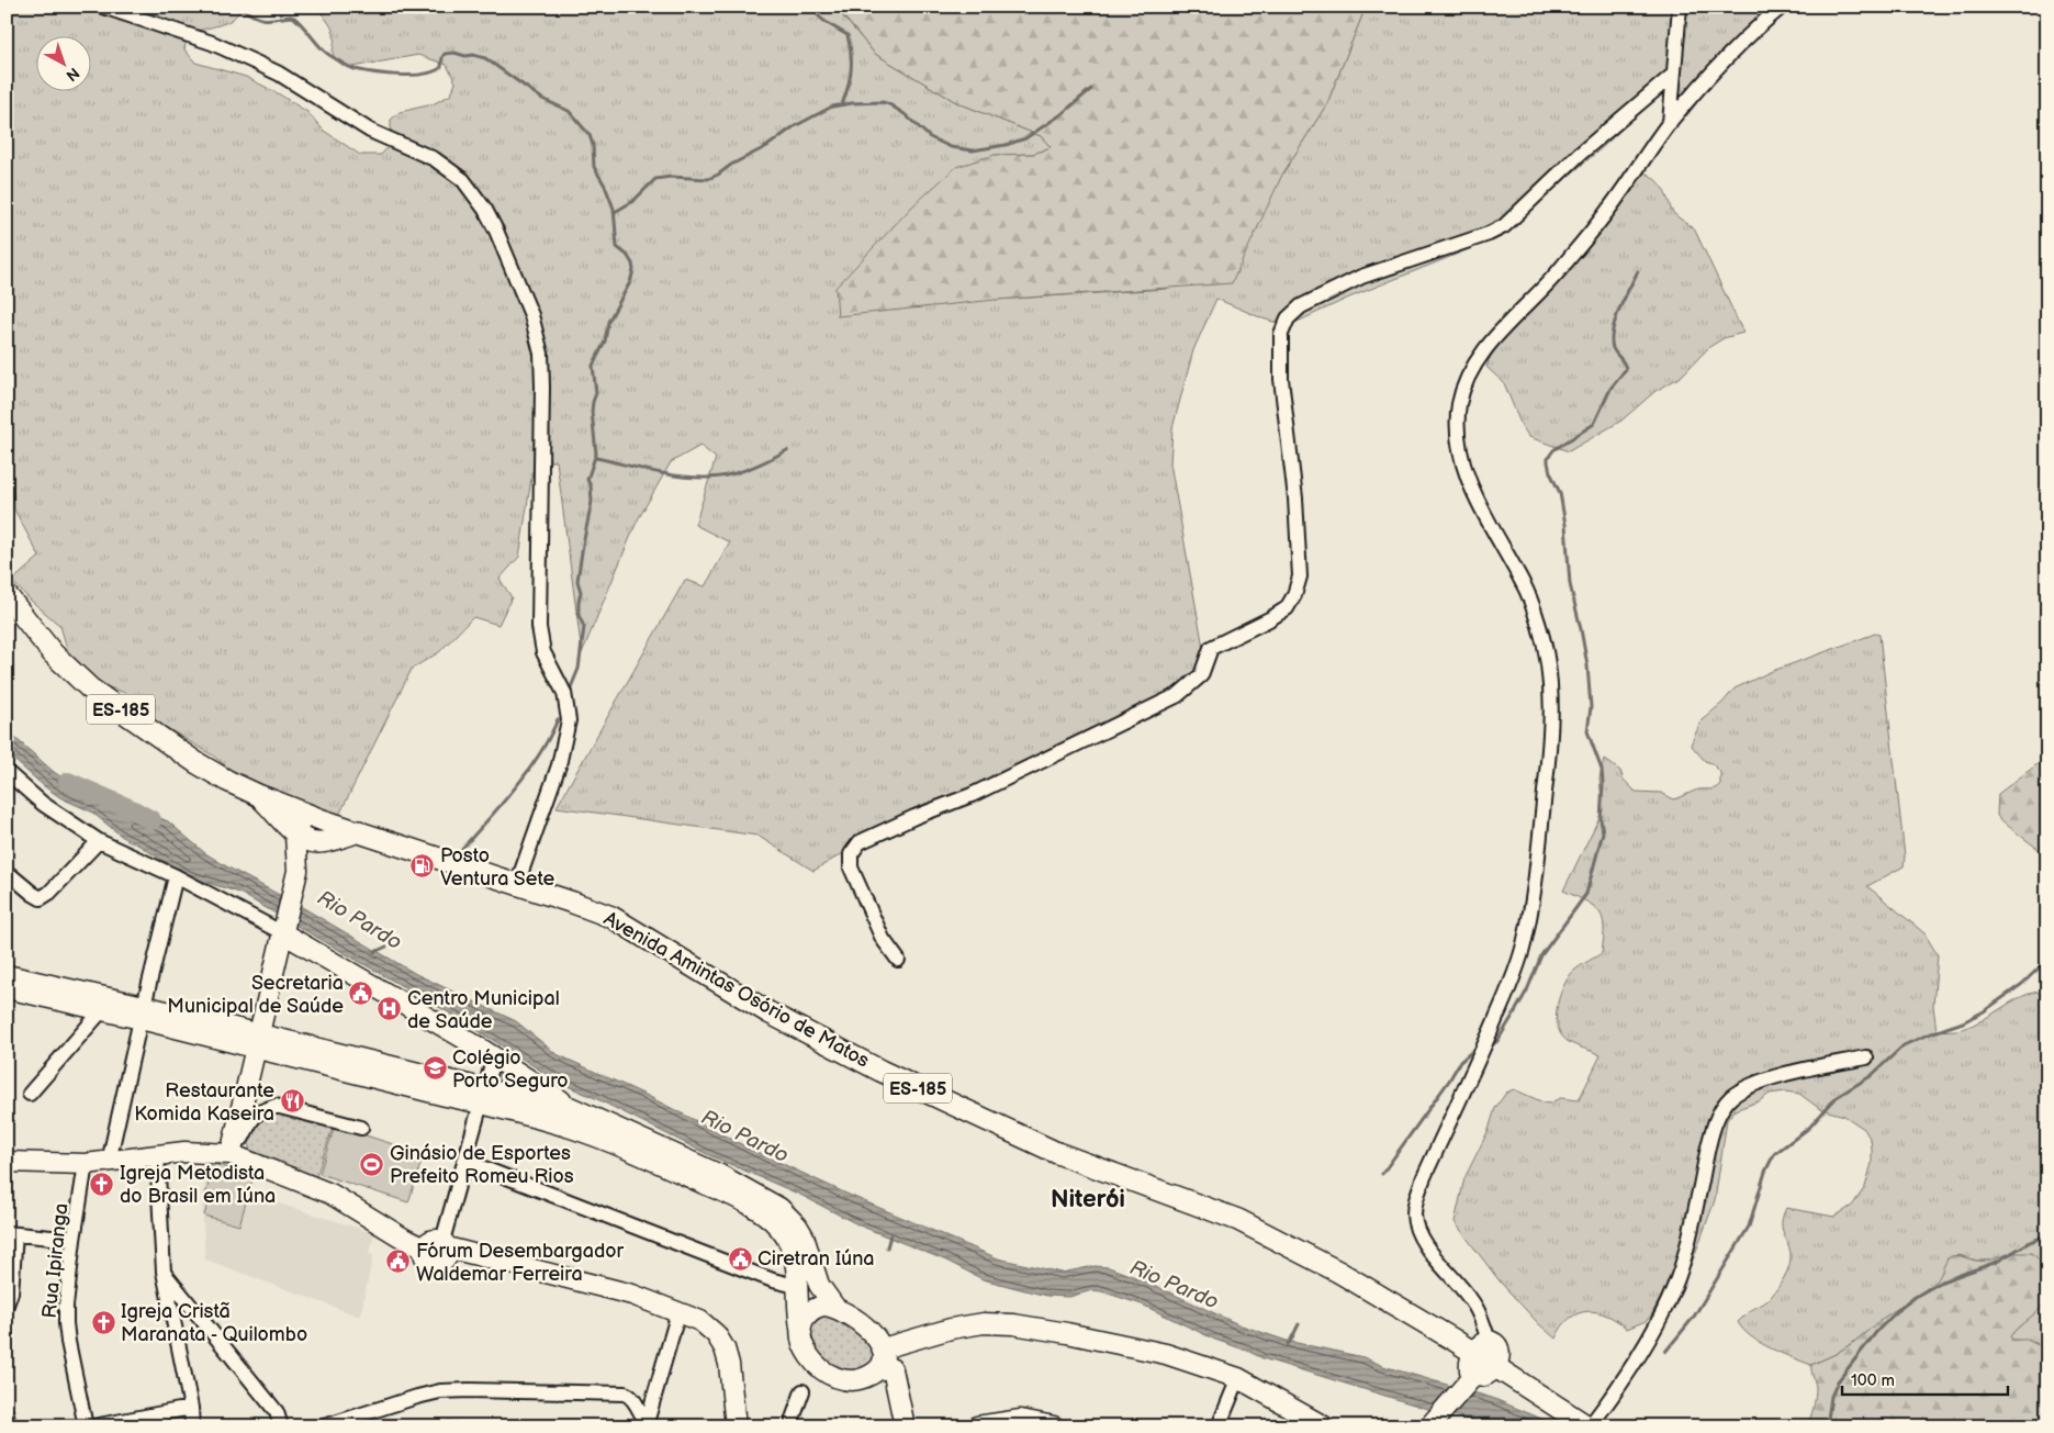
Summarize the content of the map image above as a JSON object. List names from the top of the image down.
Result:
{
  "streets": {
    "main road": ["ES-185", "Avenida Amintas Osório de Matos"],
    "street": ["Rua Ipiranga"]
  },
  "crossings": [
    ["ES-185", "Avenida Amintas Osório de Matos"]
  ],
  "districts": ["Niterói"],
  "water": ["Rio Pardo"],
  "places": {
    "fuel station": ["Posto Ventura Sete"],
    "public building": ["Secretaria Municipal de Saúde", "Ciretran Iúna", "Fórum Desembargador Waldemar Ferreira"],
    "hospital": ["Centro Municipal de Saúde"],
    "school or university": ["Colégio Porto Seguro"],
    "restaurant": ["Restaurante Komida Kaseira"],
    "sports": ["Ginásio de Esportes Prefeito Romeu Rios"],
    "church": ["Igreja Metodista do Brasil em Iúna", "Igreja Cristã Maranata - Quilombo"]
  },
  "scale_bar": "100 m",
  "north": "bottom right"
}
